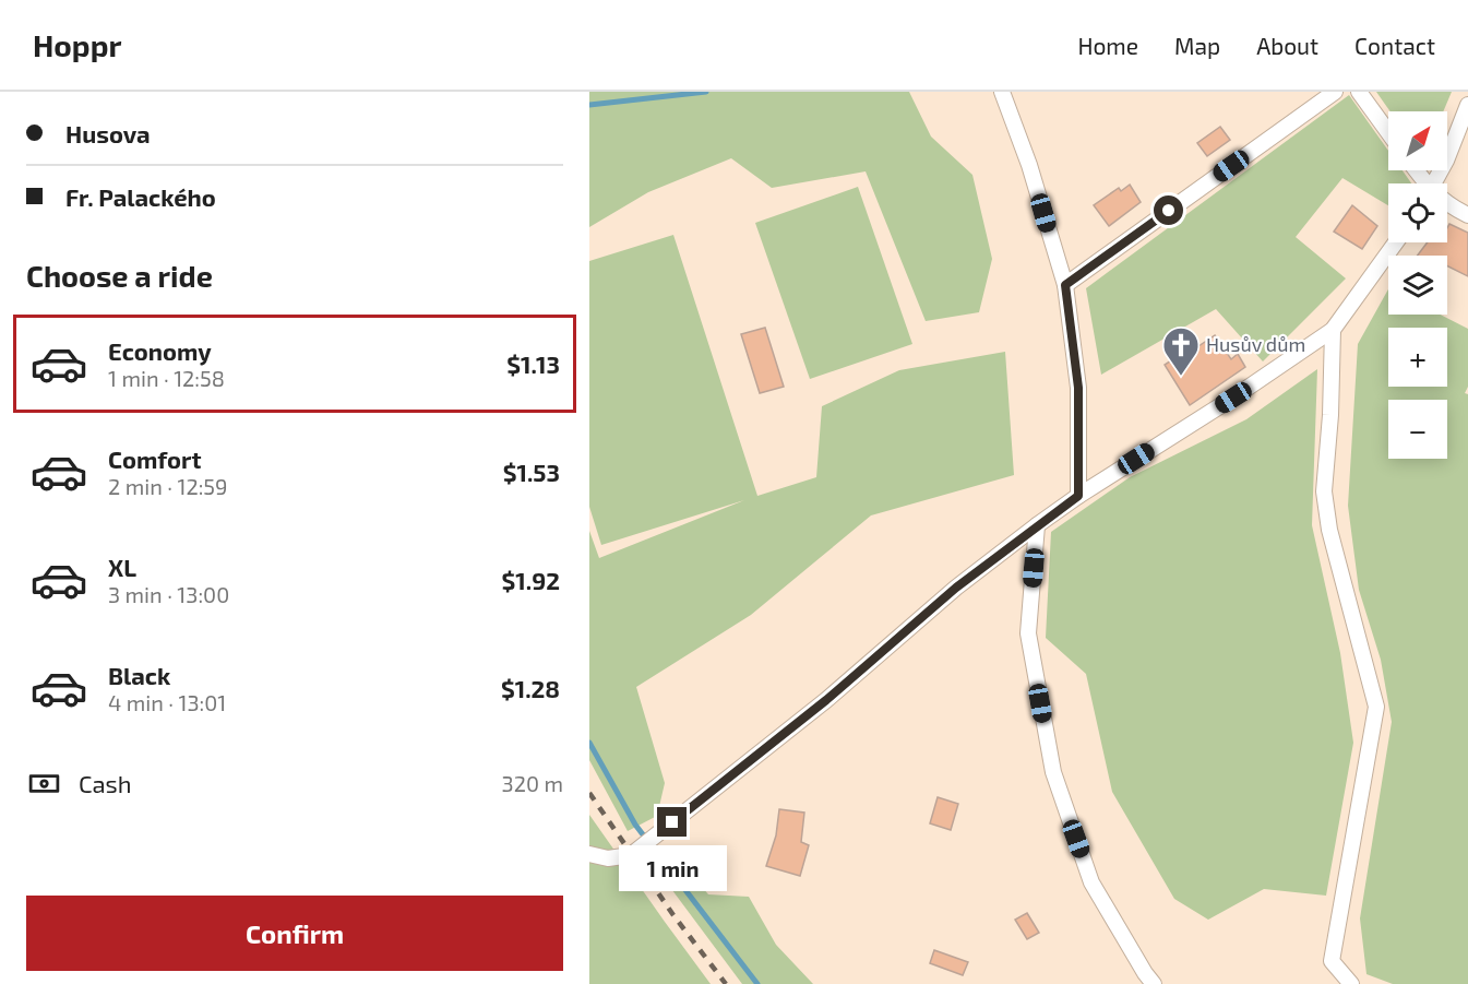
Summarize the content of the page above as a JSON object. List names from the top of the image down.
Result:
{
  "places": {
    "church": ["Husův dům"]
  },
  "north": "top right",
  "page": {
    "header": "Hoppr",
    "nav": [
      "Home",
      "Map",
      "About",
      "Contact"
    ],
    "banner": ["Husova", "Fr. Palackého"],
    "map_buttons": ["+", "−"],
    "heading": "Choose a ride",
    "list": [
      {
        "name": "Economy",
        "note": "1 min · 12:58",
        "value": "$1.13"
      },
      {
        "name": "Comfort",
        "note": "2 min · 12:59",
        "value": "$1.53"
      },
      {
        "name": "XL",
        "note": "3 min · 13:00",
        "value": "$1.92"
      },
      {
        "name": "Black",
        "note": "4 min · 13:01",
        "value": "$1.28"
      }
    ],
    "pay": ["Cash", "320 m"],
    "bubble": "1 min",
    "buttons": "Confirm"
  }
}
